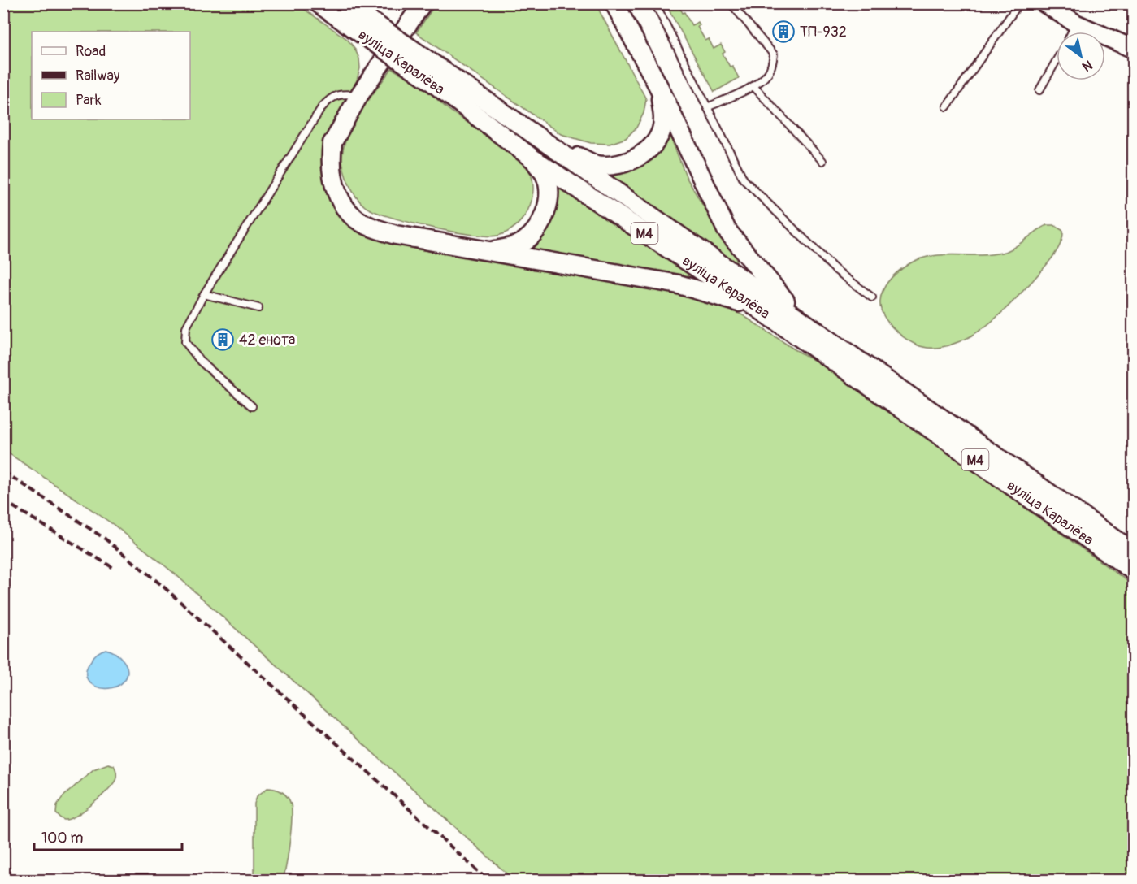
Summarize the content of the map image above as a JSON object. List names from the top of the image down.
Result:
{
  "streets": {
    "main road": ["вуліца Каралёва", "М4"]
  },
  "places": {
    "building": ["ТП-932", "42 енота"]
  },
  "legend": ["Road", "Railway", "Park"],
  "scale_bar": "100 m",
  "north": "bottom right"
}
